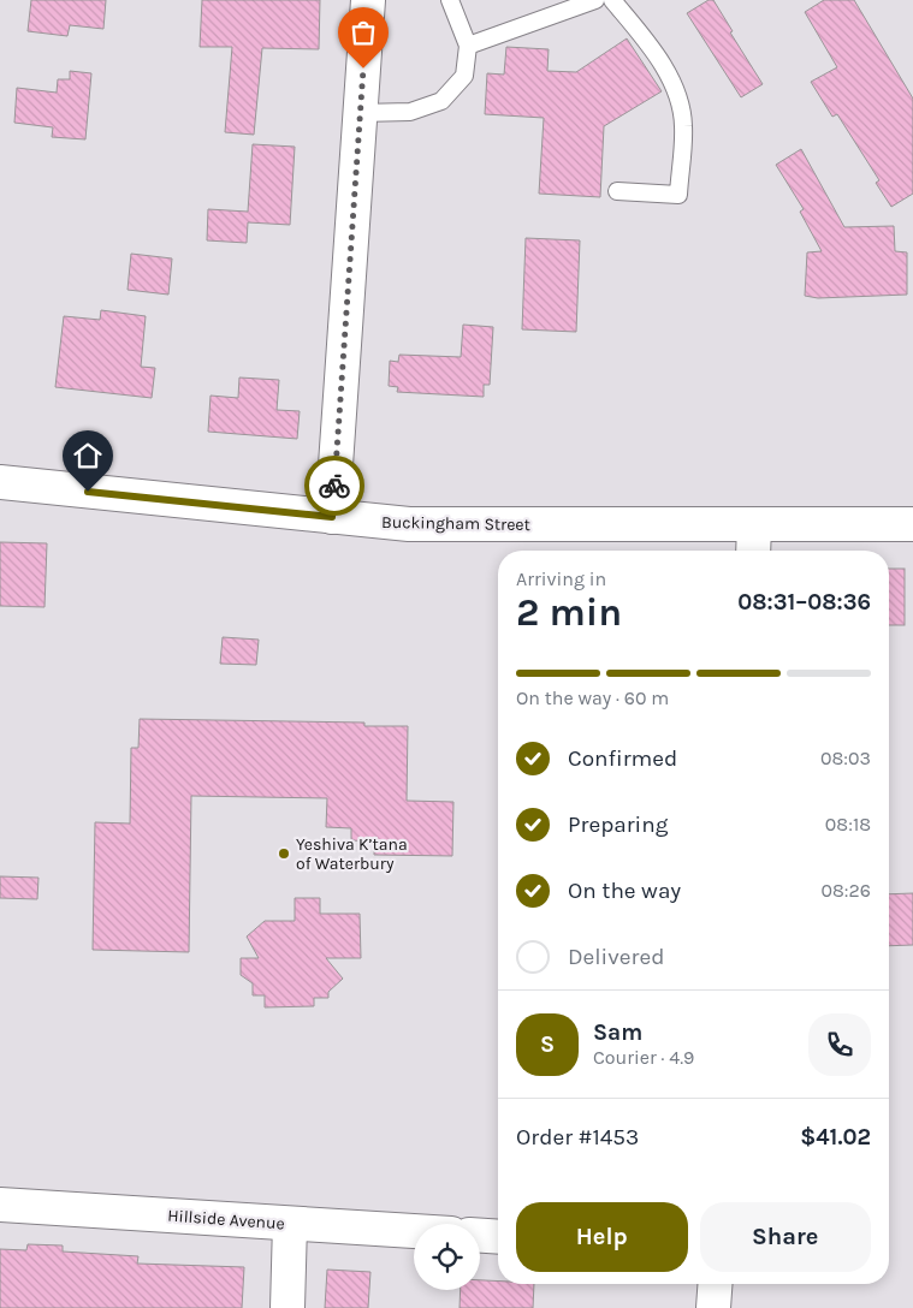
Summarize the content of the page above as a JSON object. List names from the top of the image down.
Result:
{
  "streets": {
    "street": ["Buckingham Street", "Hillside Avenue"]
  },
  "places": ["Yeshiva K’tana of Waterbury"],
  "page": {
    "heading": ["2 min", "Arriving in", "08:31–08:36"],
    "panel": [
      "Sam",
      "Courier · 4.9",
      "Order #1453",
      "$41.02"
    ],
    "bar": "On the way · 60 m",
    "list": [
      ["Confirmed", "08:03"],
      ["Preparing", "08:18"],
      ["On the way", "08:26"],
      "Delivered"
    ],
    "round": "S",
    "buttons": ["Help", "Share"]
  }
}
